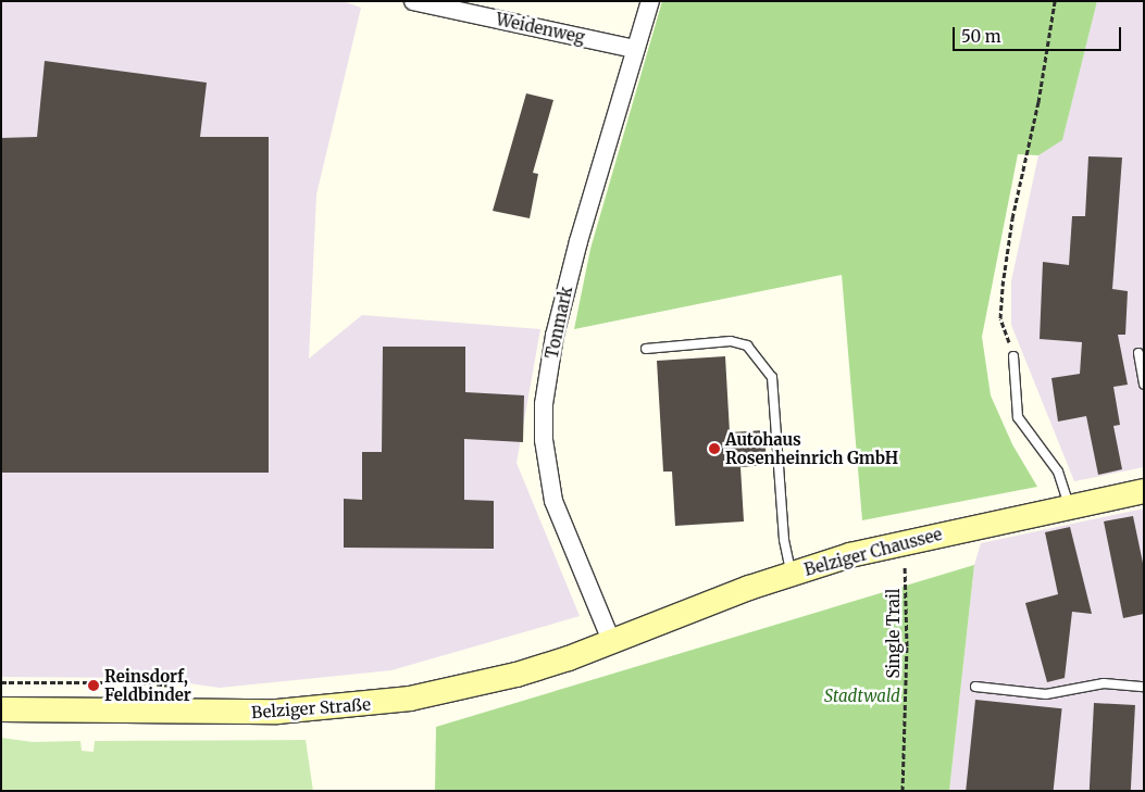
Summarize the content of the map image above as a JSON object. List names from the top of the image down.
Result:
{
  "streets": {
    "main road": ["Belziger Chaussee", "Belziger Straße"],
    "street": ["Weidenweg", "Tonmark"],
    "path": ["Single Trail"]
  },
  "crossings": [
    ["Weidenweg", "Tonmark"],
    ["Tonmark", "Belziger Chaussee"],
    ["Tonmark", "Belziger Straße"],
    ["Belziger Chaussee", "Single Trail"],
    ["Belziger Chaussee", "Belziger Straße"]
  ],
  "parks": ["Stadtwald"],
  "places": ["Autohaus Rosenheinrich GmbH", "Reinsdorf, Feldbinder"],
  "scale_bar": "50 m"
}
